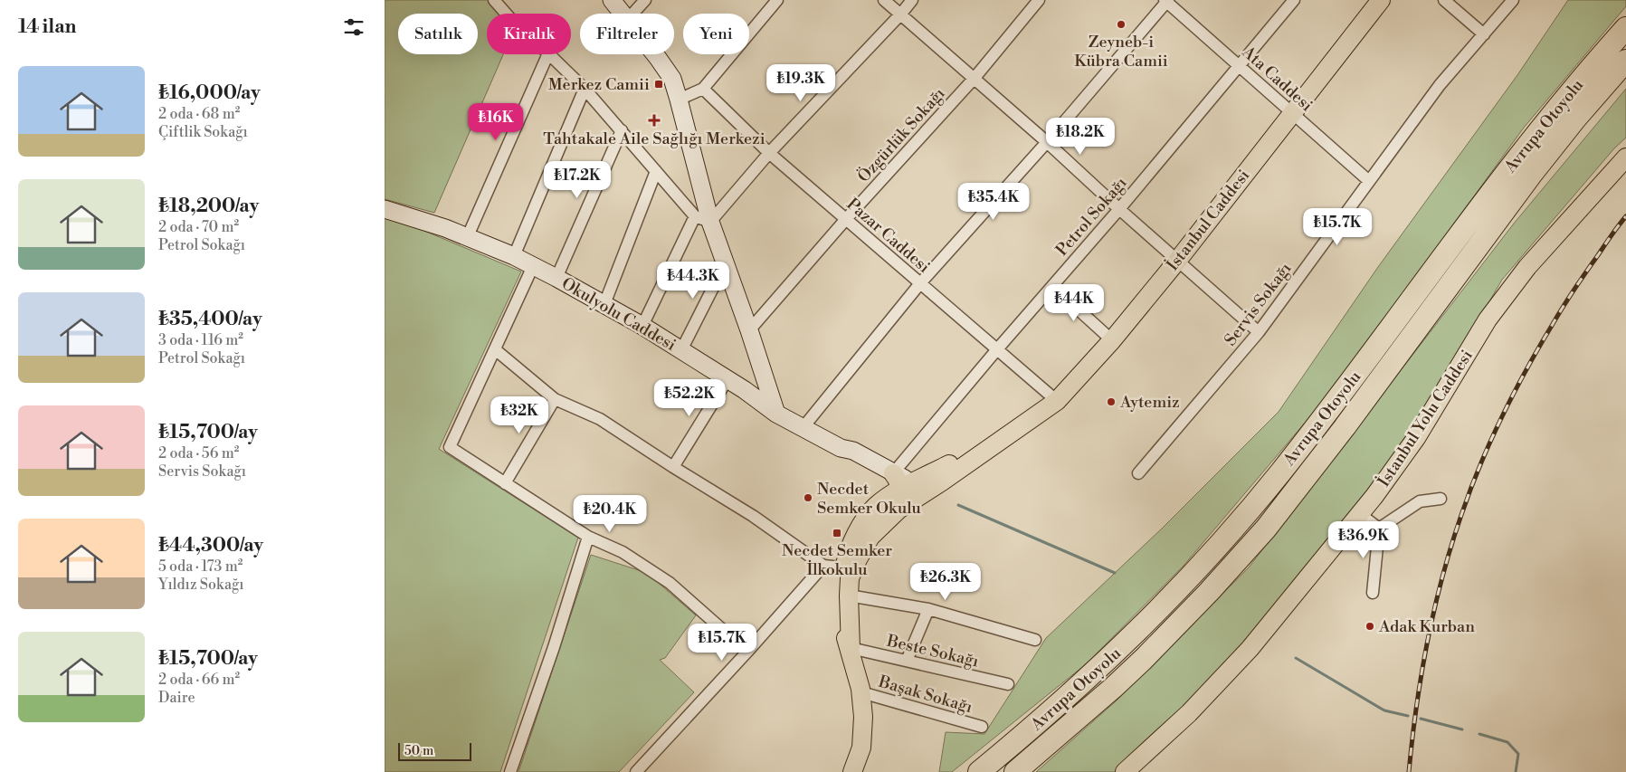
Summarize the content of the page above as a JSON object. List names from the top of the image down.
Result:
{
  "streets": {
    "highway": ["Avrupa Otoyolu"],
    "main road": ["İstanbul Caddesi", "İstanbul Yolu Caddesi"],
    "street": [
      "Ata Caddesi",
      "Özgürlük Sokağı",
      "Petrol Sokağı",
      "Pazar Caddesi",
      "Servis Sokağı",
      "Okulyolu Caddesi",
      "Beste Sokağı",
      "Başak Sokağı"
    ]
  },
  "crossings": [
    ["Ata Caddesi", "Petrol Sokağı"],
    ["Ata Caddesi", "İstanbul Caddesi"],
    ["Ata Caddesi", "Servis Sokağı"],
    ["Özgürlük Sokağı", "Pazar Caddesi"],
    ["Petrol Sokağı", "İstanbul Caddesi"],
    ["Petrol Sokağı", "Pazar Caddesi"],
    ["Petrol Sokağı", "Okulyolu Caddesi"],
    ["İstanbul Caddesi", "Pazar Caddesi"],
    ["İstanbul Caddesi", "Okulyolu Caddesi"],
    ["İstanbul Caddesi", "Beste Sokağı"],
    ["İstanbul Caddesi", "Başak Sokağı"]
  ],
  "places": {
    "other": [
      "Zeyneb-i Kübra Camii",
      "Aytemiz",
      "Necdet Semker Okulu",
      "Adak Kurban"
    ],
    "transit": ["Merkez Camii", "Necdet Semker İlkokulu"],
    "health": ["Tahtakale Aile Sağlığı Merkezi"]
  },
  "scale_bar": "50 m",
  "page": {
    "heading": "14 ilan",
    "chip": [
      "Satılık",
      "Kiralık",
      "Filtreler",
      "Yeni"
    ],
    "list": [
      {
        "name": "₺16,000/ay",
        "note": "2 oda · 68 m² · Çiftlik Sokağı"
      },
      {
        "name": "₺18,200/ay",
        "note": "2 oda · 70 m² · Petrol Sokağı"
      },
      {
        "name": "₺35,400/ay",
        "note": "3 oda · 116 m² · Petrol Sokağı"
      },
      {
        "name": "₺15,700/ay",
        "note": "2 oda · 56 m² · Servis Sokağı"
      },
      {
        "name": "₺44,300/ay",
        "note": "5 oda · 173 m² · Yıldız Sokağı"
      },
      {
        "name": "₺15,700/ay",
        "note": "2 oda · 66 m² · Daire"
      }
    ],
    "price": [
      "₺19.3K",
      "₺16K",
      "₺18.2K",
      "₺17.2K",
      "₺35.4K",
      "₺15.7K",
      "₺44.3K",
      "₺44K",
      "₺52.2K",
      "₺32K",
      "₺20.4K",
      "₺36.9K",
      "₺26.3K",
      "₺15.7K"
    ],
    "scale": "50 m"
  }
}
